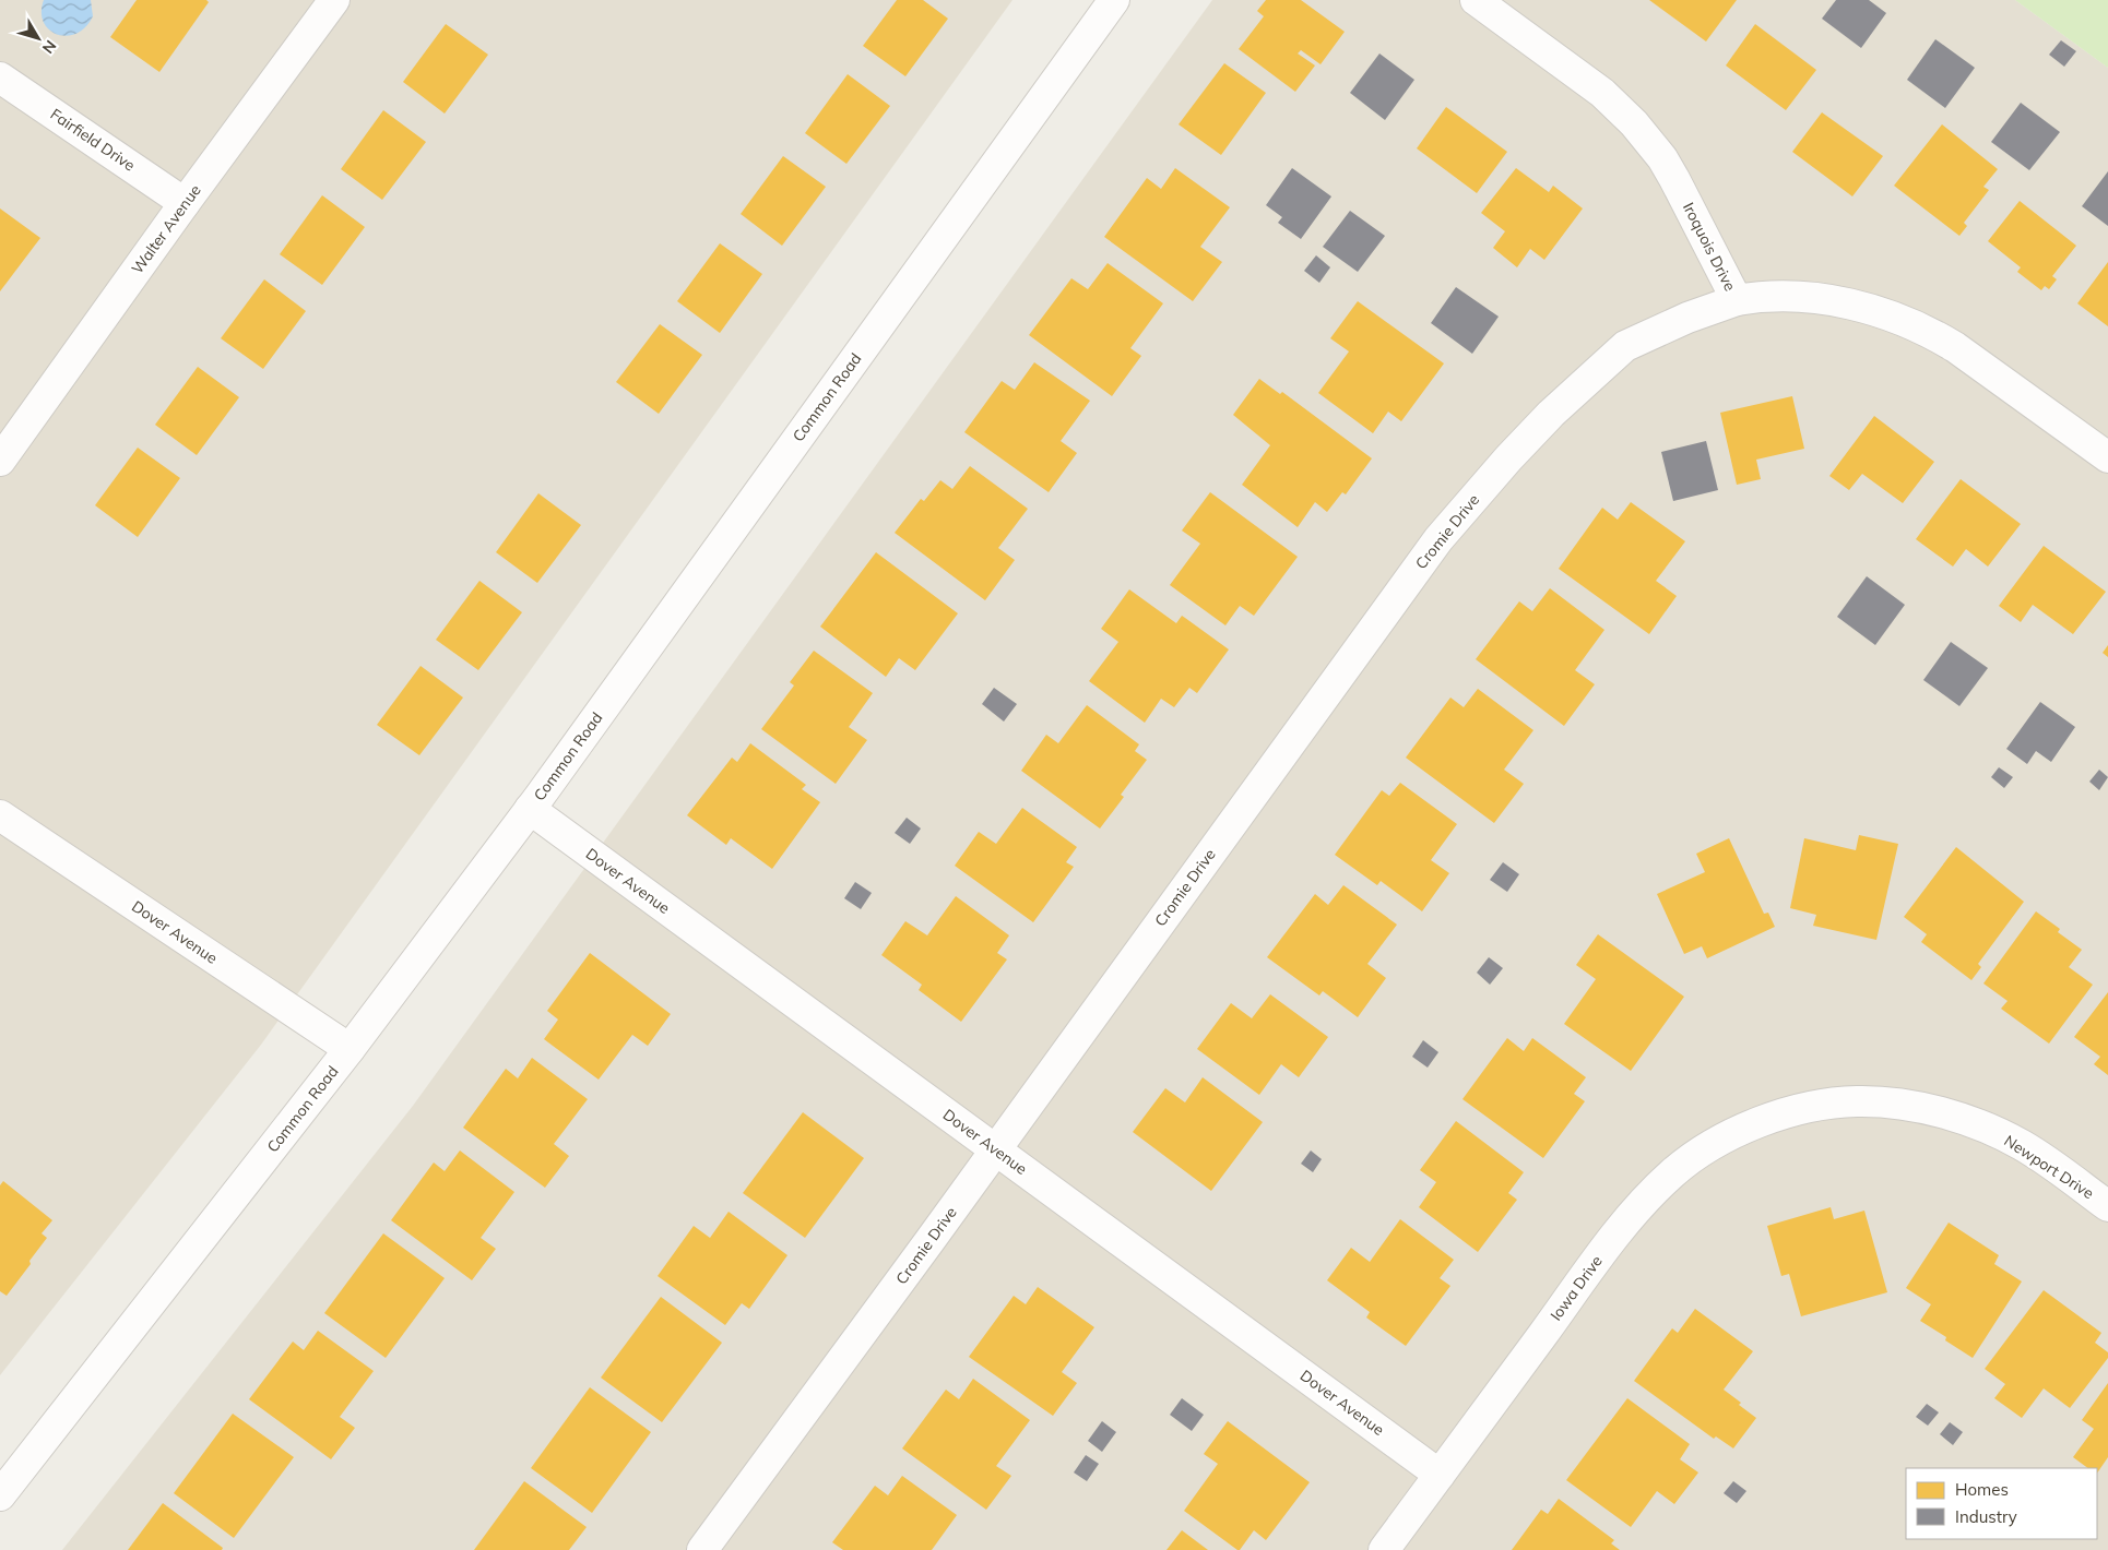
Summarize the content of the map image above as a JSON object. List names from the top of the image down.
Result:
{
  "streets": {
    "street": [
      "Fairfield Drive",
      "Walter Avenue",
      "Iroquois Drive",
      "Common Road",
      "Cromie Drive",
      "Dover Avenue",
      "Newport Drive",
      "Iowa Drive"
    ]
  },
  "crossings": [
    ["Fairfield Drive", "Walter Avenue"],
    ["Iroquois Drive", "Cromie Drive"],
    ["Common Road", "Dover Avenue"],
    ["Cromie Drive", "Dover Avenue"],
    ["Dover Avenue", "Iowa Drive"],
    ["Newport Drive", "Iowa Drive"]
  ],
  "legend": ["Homes", "Industry"],
  "north": "bottom right"
}
